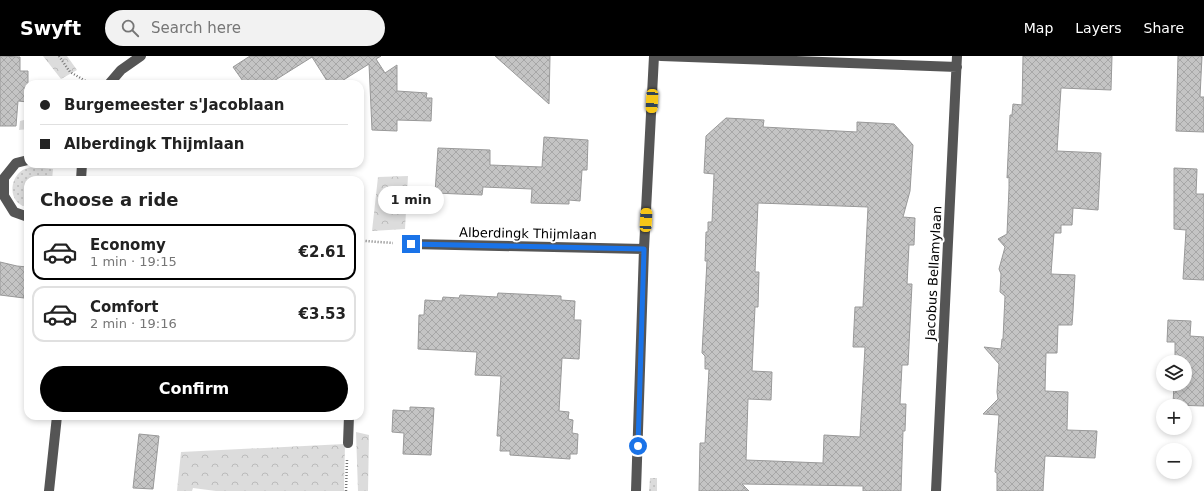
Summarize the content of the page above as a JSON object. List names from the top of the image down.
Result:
{
  "streets": {
    "street": ["Alberdingk Thijmlaan", "Jacobus Bellamylaan"]
  },
  "page": {
    "header": "Swyft",
    "search": "Search here",
    "nav": ["Map", "Layers", "Share"],
    "banner": ["Burgemeester s'Jacoblaan", "Alberdingk Thijmlaan"],
    "heading": "Choose a ride",
    "bubble": "1 min",
    "list": [
      {
        "name": "Economy",
        "note": "1 min · 19:15",
        "value": "€2.61"
      },
      {
        "name": "Comfort",
        "note": "2 min · 19:16",
        "value": "€3.53"
      }
    ],
    "map_buttons": ["+", "−"],
    "buttons": "Confirm"
  }
}
